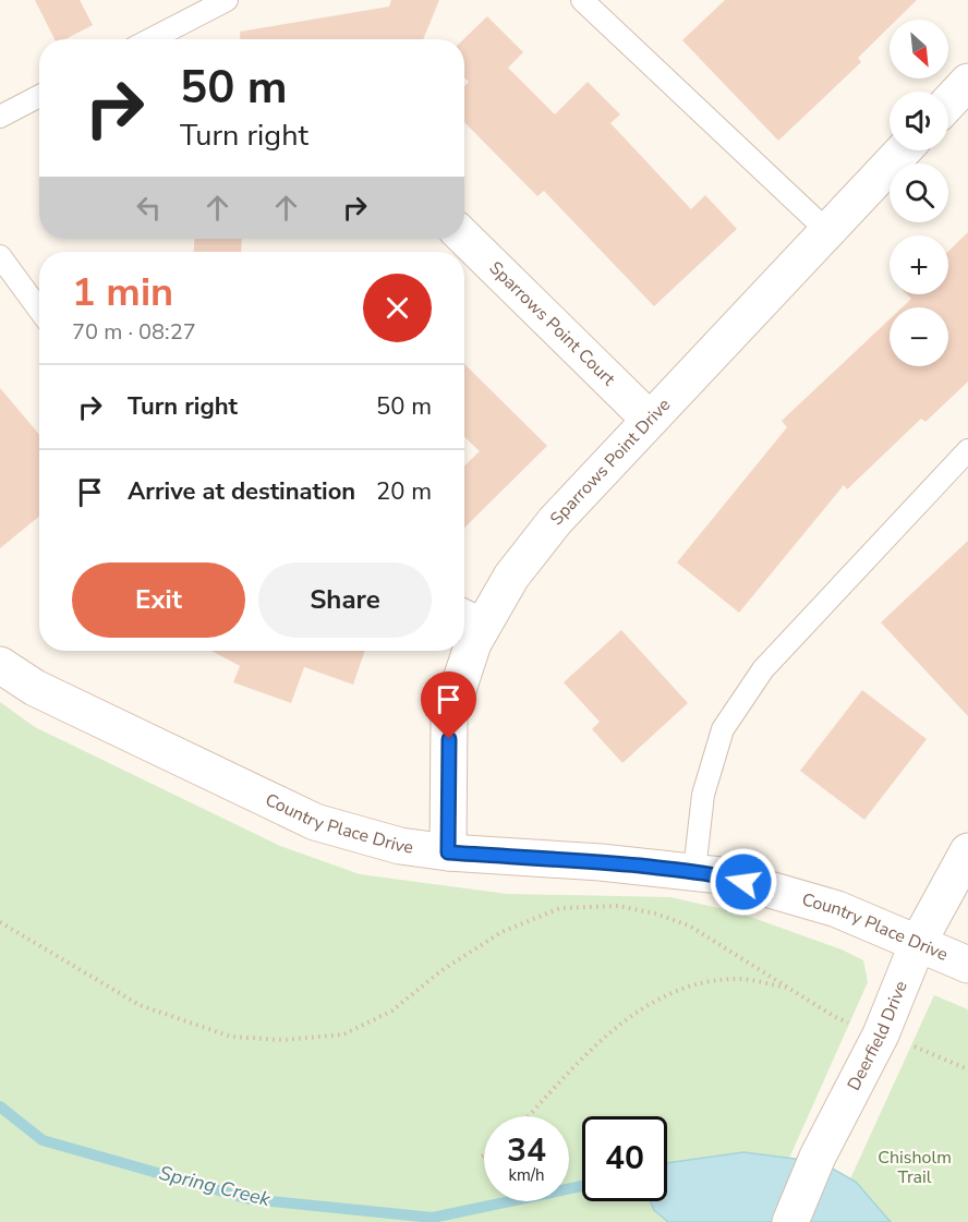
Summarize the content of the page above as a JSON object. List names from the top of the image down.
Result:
{
  "streets": {
    "street": [
      "Sparrows Point Court",
      "Sparrows Point Drive",
      "Country Place Drive",
      "Deerfield Drive"
    ]
  },
  "crossings": [
    ["Sparrows Point Court", "Sparrows Point Drive"],
    ["Sparrows Point Drive", "Country Place Drive"],
    ["Country Place Drive", "Deerfield Drive"]
  ],
  "water": ["Spring Creek"],
  "parks": ["Chisholm Trail"],
  "north": "bottom right",
  "page": {
    "map_buttons": ["+", "−"],
    "turn": ["50 m", "Turn right"],
    "heading": ["1 min", "70 m · 08:27"],
    "list": [
      {
        "name": "Turn right",
        "value": "50 m"
      },
      {
        "name": "Arrive at destination",
        "value": "20 m"
      }
    ],
    "buttons": ["Exit", "Share"],
    "speed": "34 km/h",
    "limit": "40"
  }
}
